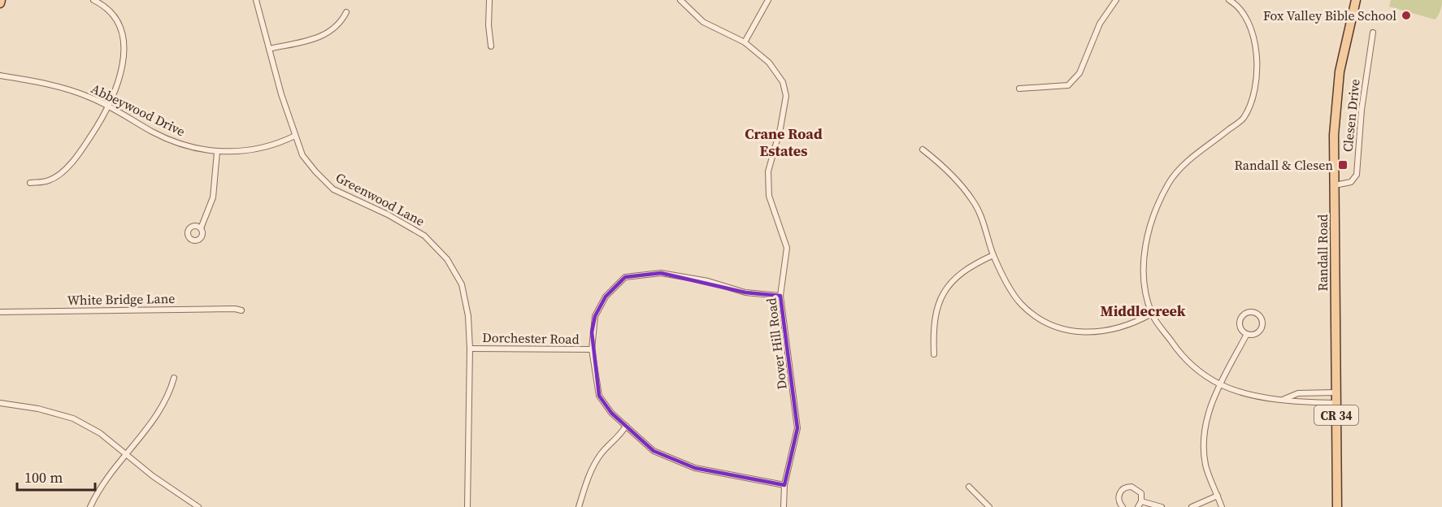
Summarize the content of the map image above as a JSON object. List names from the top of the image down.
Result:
{
  "streets": {
    "main road": ["Randall Road", "CR 34"],
    "street": [
      "Abbeywood Drive",
      "Clesen Drive",
      "Greenwood Lane",
      "White Bridge Lane",
      "Dorchester Road",
      "Dover Hill Road"
    ]
  },
  "crossings": [
    ["Abbeywood Drive", "Greenwood Lane"],
    ["Clesen Drive", "Randall Road"],
    ["Greenwood Lane", "Dorchester Road"]
  ],
  "districts": ["Crane Road Estates", "Middlecreek"],
  "places": {
    "other": ["Fox Valley Bible School"],
    "transit": ["Randall & Clesen"]
  },
  "scale_bar": "100 m"
}
